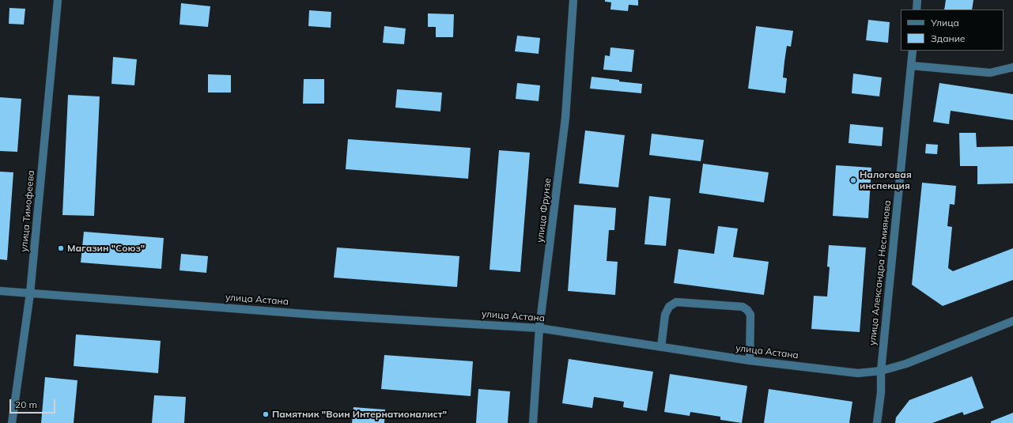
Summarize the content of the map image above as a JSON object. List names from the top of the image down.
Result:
{
  "streets": {
    "street": [
      "улица Фрунзе",
      "улица Тимофеева",
      "улица Александра Несмиянова",
      "улица Астана"
    ]
  },
  "crossings": [
    ["улица Фрунзе", "улица Астана"],
    ["улица Тимофеева", "улица Астана"],
    ["улица Александра Несмиянова", "улица Астана"]
  ],
  "places": ["Налоговая инспекция", "Магазин \"Союз\"", "Памятник \"Воин Интернатионалист\""],
  "legend": ["Улица", "Здание"],
  "scale_bar": "20 m"
}
